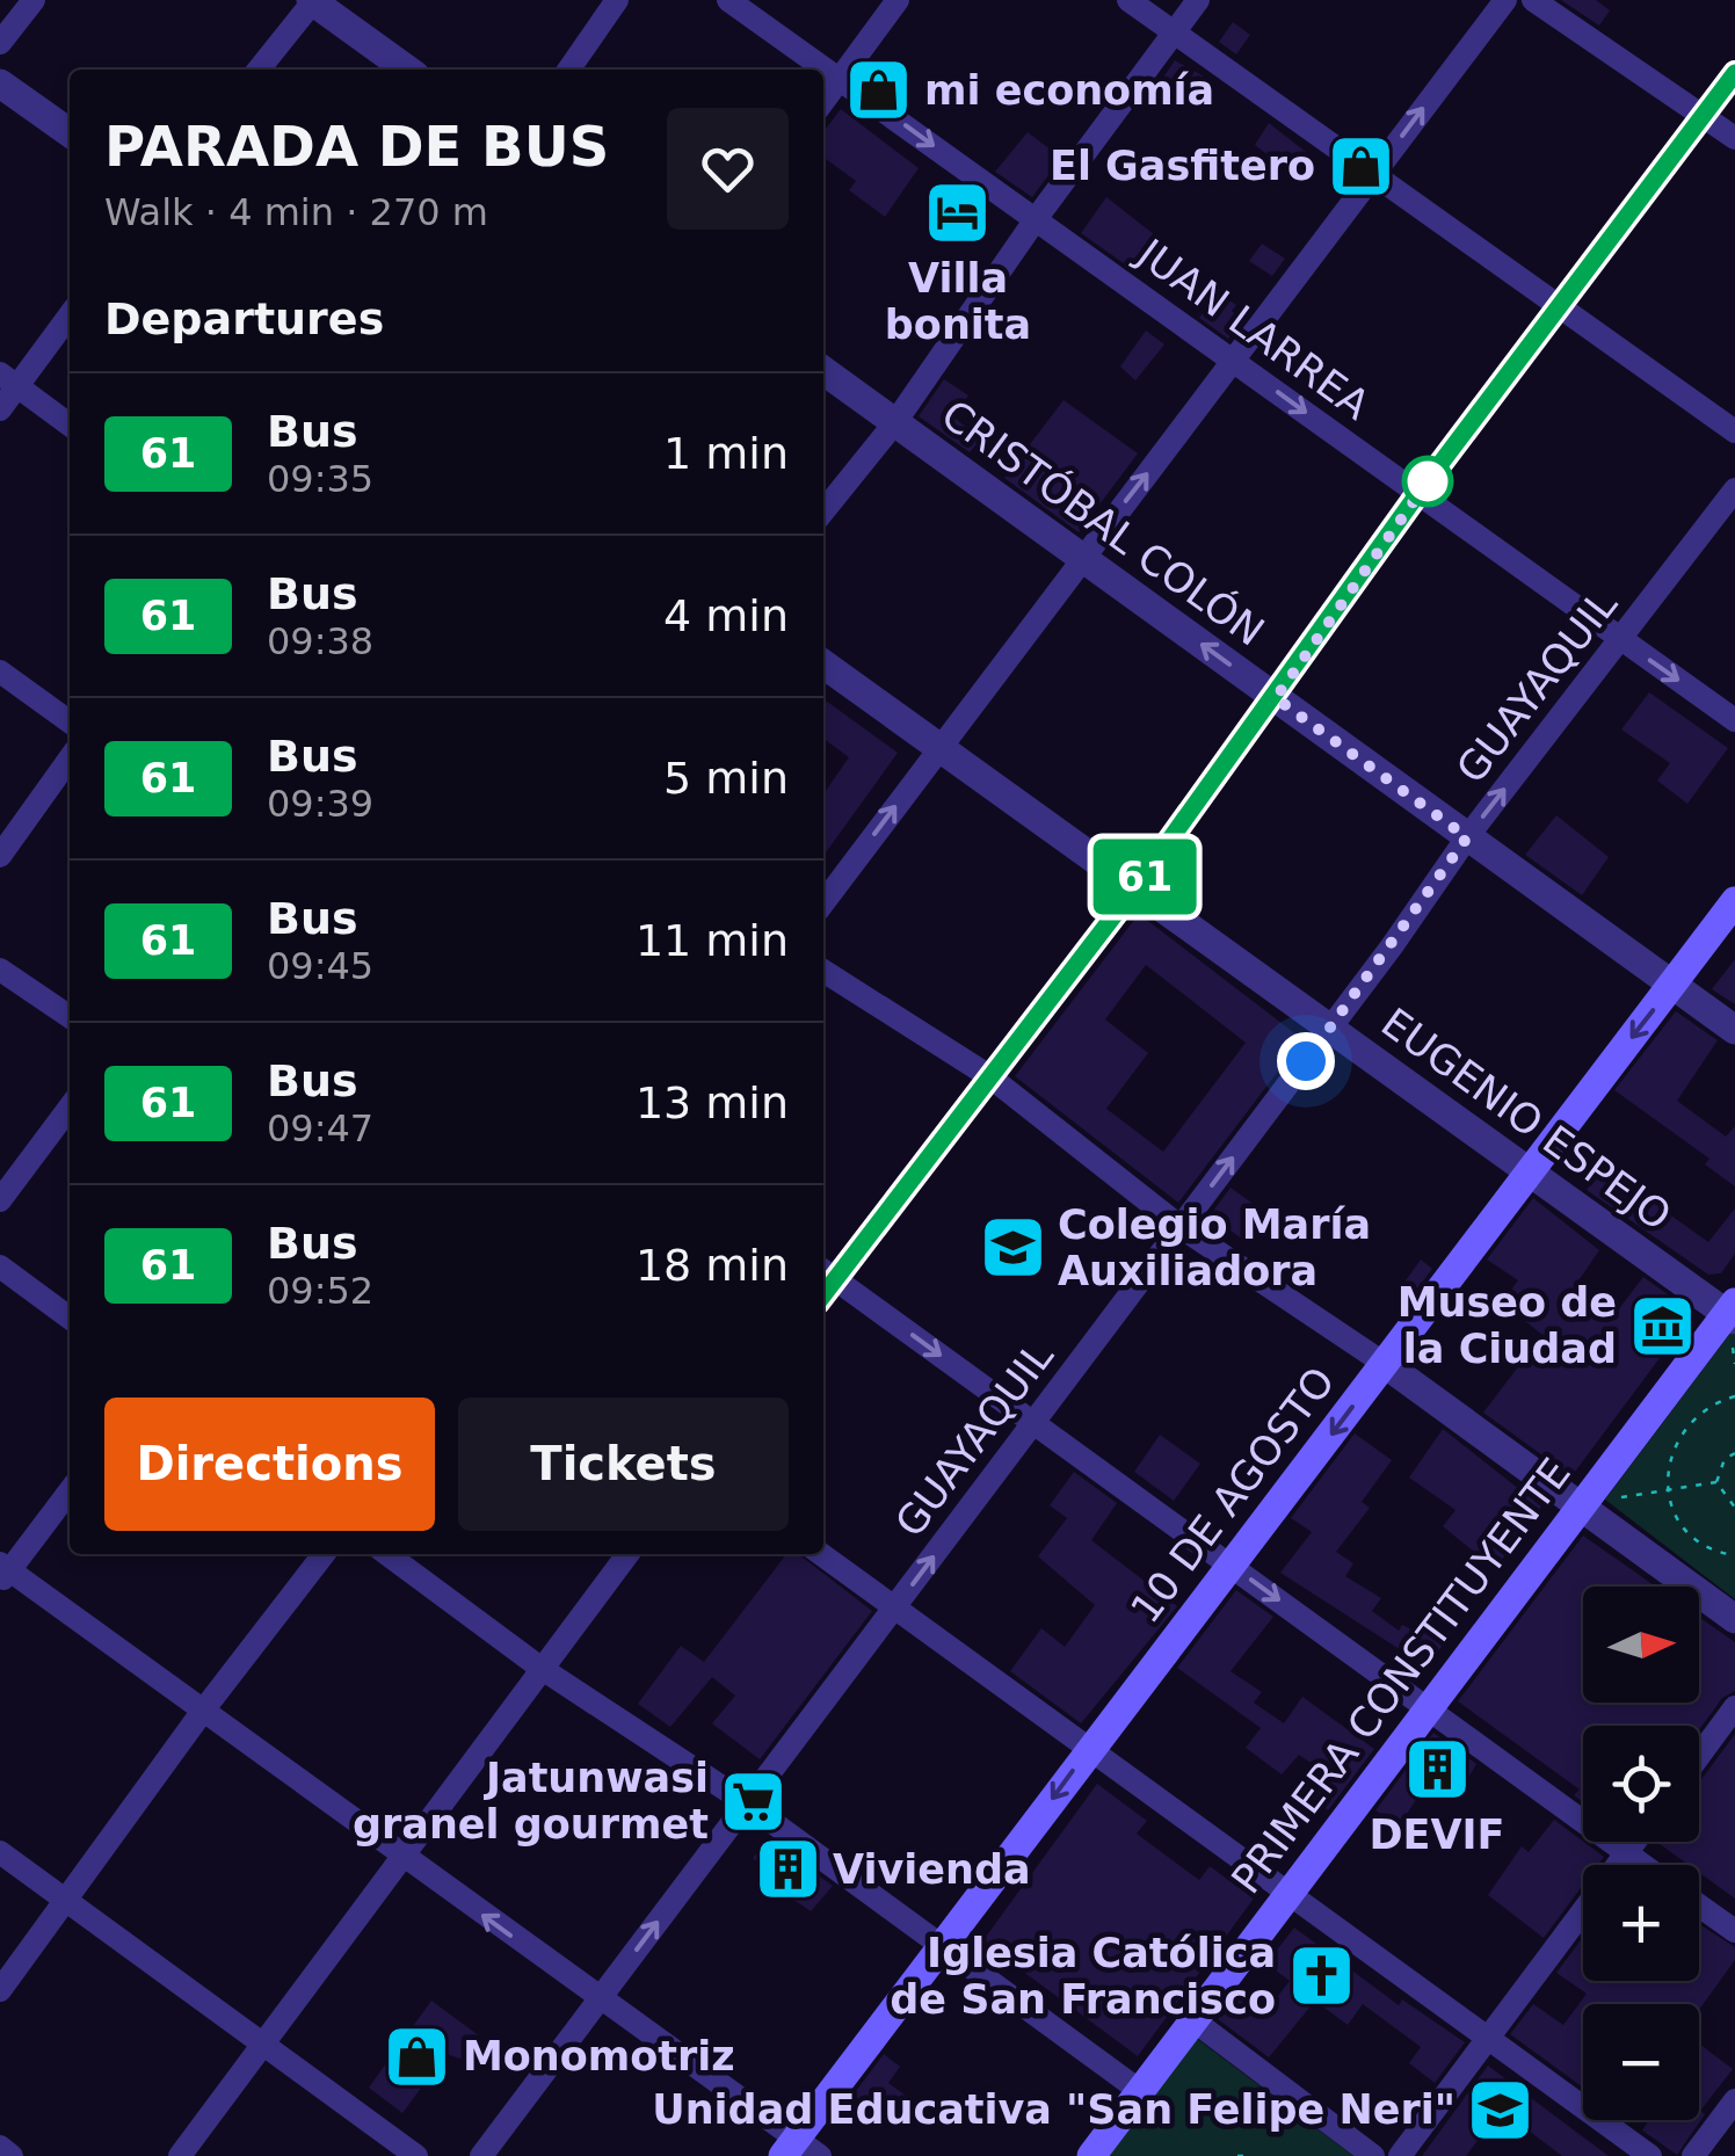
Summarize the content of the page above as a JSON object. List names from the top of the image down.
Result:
{
  "streets": {
    "main road": ["10 DE AGOSTO", "PRIMERA CONSTITUYENTE"],
    "street": [
      "JUAN LARREA",
      "CRISTÓBAL COLÓN",
      "GUAYAQUIL",
      "EUGENIO ESPEJO"
    ]
  },
  "crossings": [
    ["JUAN LARREA", "GUAYAQUIL"],
    ["CRISTÓBAL COLÓN", "GUAYAQUIL"],
    ["CRISTÓBAL COLÓN", "10 DE AGOSTO"],
    ["GUAYAQUIL", "EUGENIO ESPEJO"],
    ["EUGENIO ESPEJO", "10 DE AGOSTO"],
    ["EUGENIO ESPEJO", "PRIMERA CONSTITUYENTE"]
  ],
  "one_way": ["JUAN LARREA", "GUAYAQUIL", "10 DE AGOSTO"],
  "places": {
    "shop": ["mi economía", "El Gasfitero", "Monomotriz"],
    "hotel": ["Villa bonita"],
    "school or university": ["Colegio María Auxiliadora", "Unidad Educativa \"San Felipe Neri\""],
    "museum": ["Museo de la Ciudad"],
    "building": ["DEVIF", "Vivienda"],
    "supermarket": ["Jatunwasi granel gourmet"],
    "church": ["Iglesia Católica de San Francisco"]
  },
  "lines": ["bus line 61"],
  "north": "right",
  "page": {
    "on_map": "61",
    "heading": [
      ["PARADA DE BUS", "Walk · 4 min · 270 m"],
      "Departures"
    ],
    "list": [
      {
        "mark": "61",
        "name": "Bus",
        "note": "09:35",
        "value": "1 min"
      },
      {
        "mark": "61",
        "name": "Bus",
        "note": "09:38",
        "value": "4 min"
      },
      {
        "mark": "61",
        "name": "Bus",
        "note": "09:39",
        "value": "5 min"
      },
      {
        "mark": "61",
        "name": "Bus",
        "note": "09:45",
        "value": "11 min"
      },
      {
        "mark": "61",
        "name": "Bus",
        "note": "09:47",
        "value": "13 min"
      },
      {
        "mark": "61",
        "name": "Bus",
        "note": "09:52",
        "value": "18 min"
      }
    ],
    "buttons": ["Directions", "Tickets"],
    "map_buttons": ["+", "−"]
  }
}
